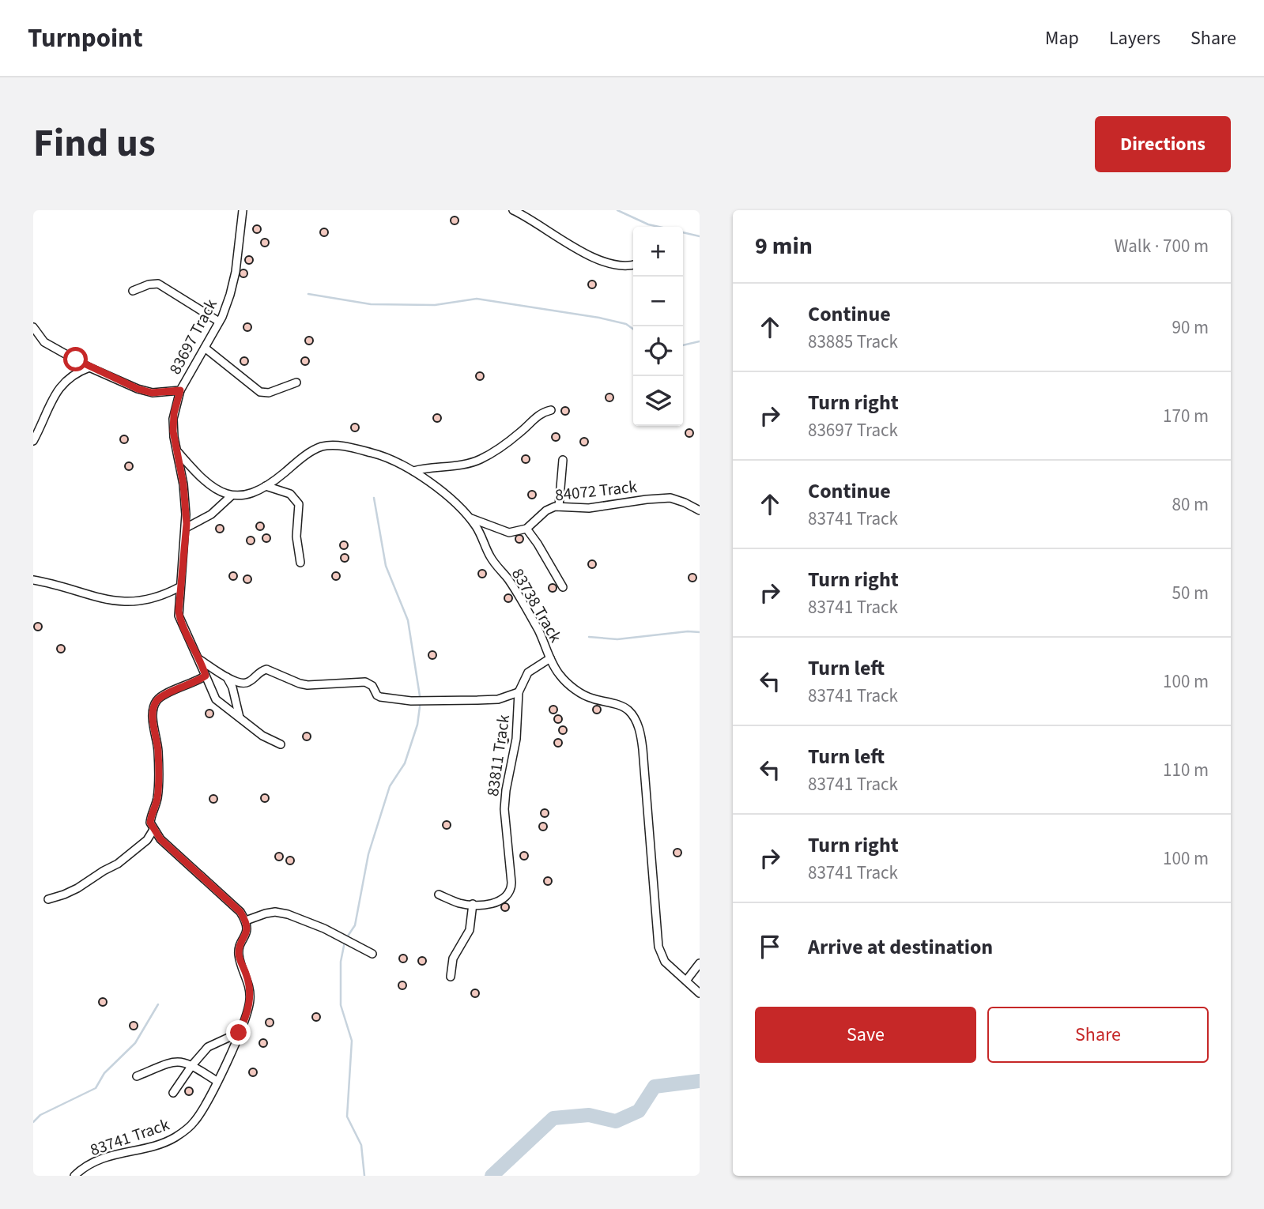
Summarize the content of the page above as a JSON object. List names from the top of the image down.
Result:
{
  "streets": {
    "street": [
      "83697 Track",
      "84072 Track",
      "83738 Track",
      "83811 Track",
      "83741 Track"
    ]
  },
  "crossings": [
    ["83738 Track", "83811 Track"]
  ],
  "page": {
    "header": "Turnpoint",
    "nav": ["Map", "Layers", "Share"],
    "title": "Find us",
    "buttons": [
      "Directions",
      ["Save", "Share"]
    ],
    "heading": ["9 min", "Walk · 700 m"],
    "map_buttons": ["+", "−"],
    "list": [
      ["Continue", "83885 Track", "90 m"],
      ["Turn right", "83697 Track", "170 m"],
      ["Continue", "83741 Track", "80 m"],
      ["Turn right", "83741 Track", "50 m"],
      ["Turn left", "83741 Track", "100 m"],
      ["Turn left", "83741 Track", "110 m"],
      ["Turn right", "83741 Track", "100 m"],
      "Arrive at destination"
    ]
  }
}
